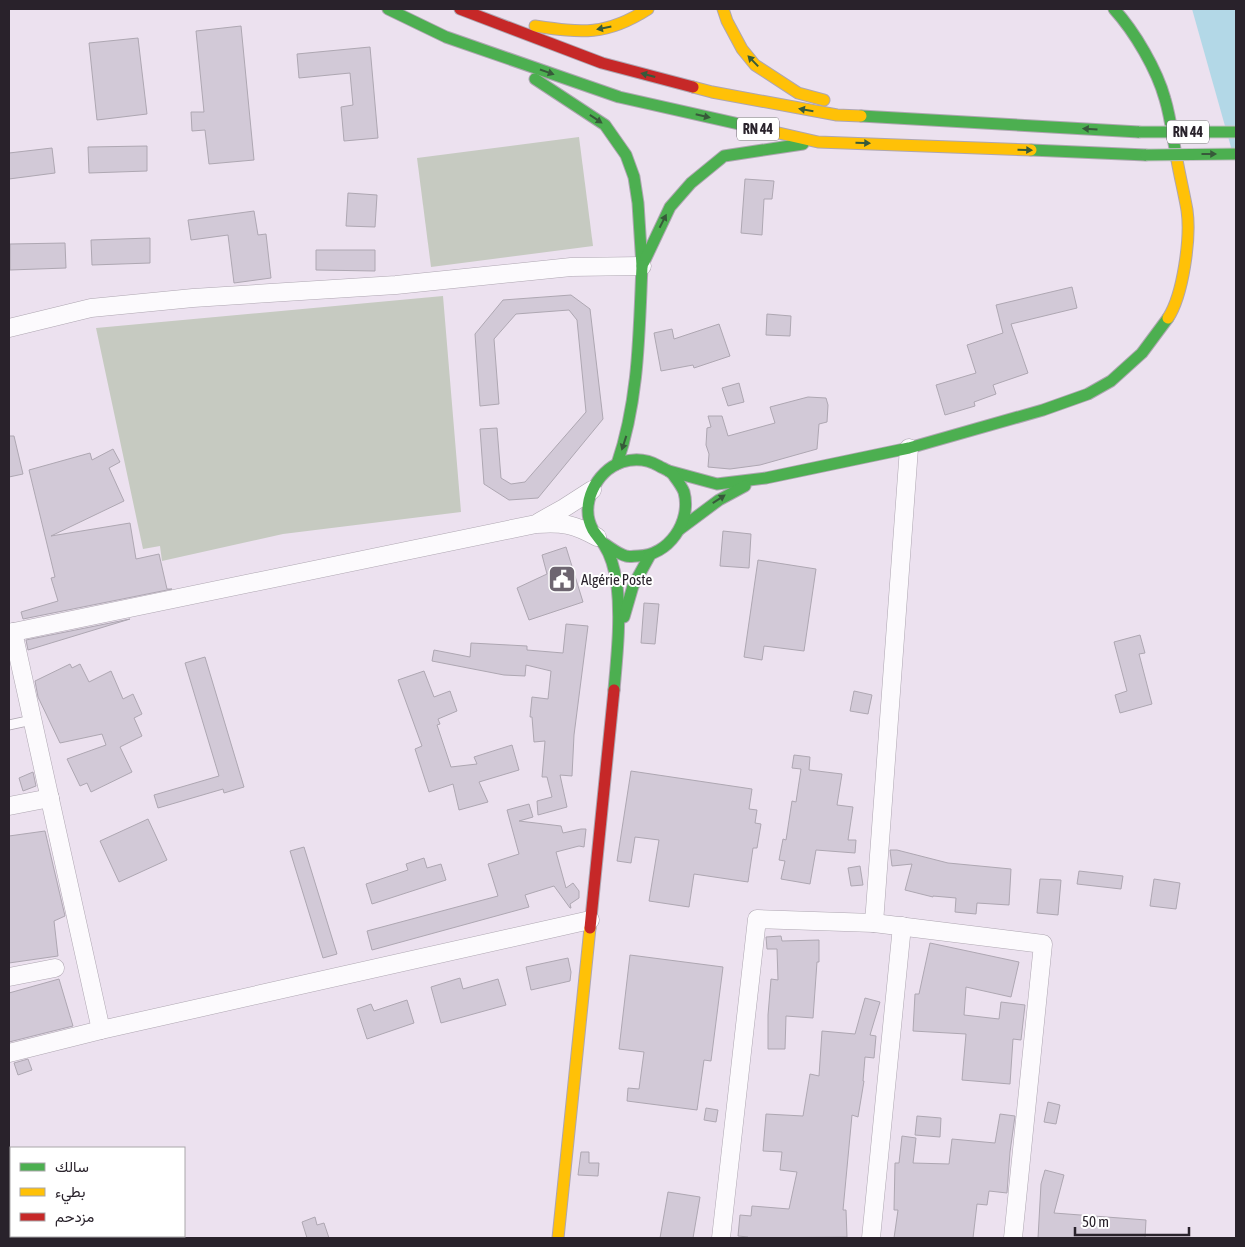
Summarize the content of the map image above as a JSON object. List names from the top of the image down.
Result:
{
  "streets": {
    "main road": ["RN 44"]
  },
  "places": {
    "public building": ["Algérie Poste"]
  },
  "legend": ["سالك", "بطيء", "مزدحم"],
  "scale_bar": "50 m"
}
